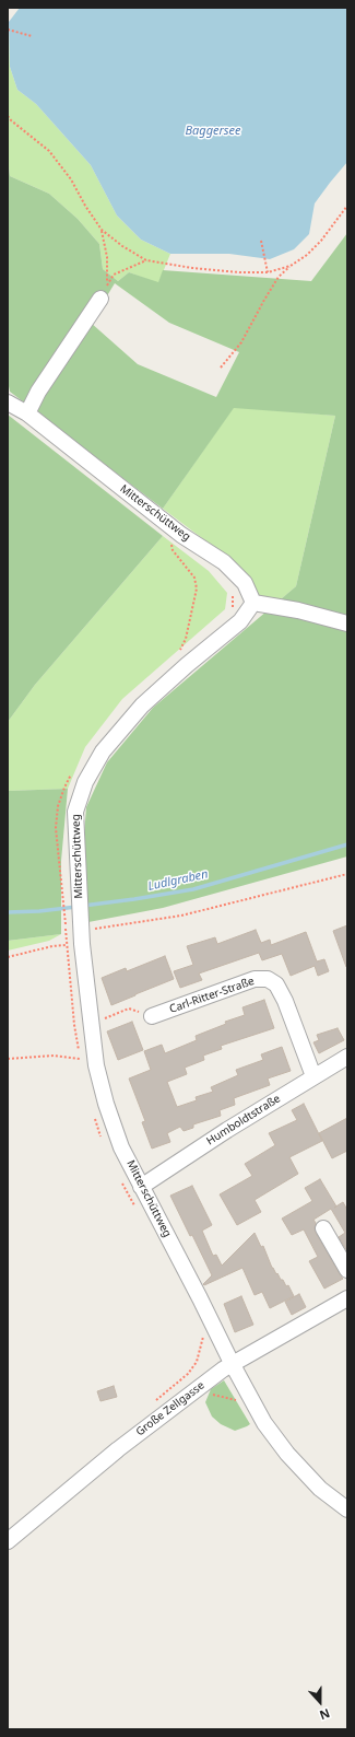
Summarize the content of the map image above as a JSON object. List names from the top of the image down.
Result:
{
  "streets": {
    "street": [
      "Mitterschüttweg",
      "Carl-Ritter-Straße",
      "Humboldtstraße",
      "Große Zellgasse"
    ]
  },
  "crossings": [
    ["Mitterschüttweg", "Humboldtstraße"],
    ["Mitterschüttweg", "Große Zellgasse"],
    ["Carl-Ritter-Straße", "Humboldtstraße"]
  ],
  "water": ["Baggersee", "Ludlgraben"],
  "north": "bottom"
}
